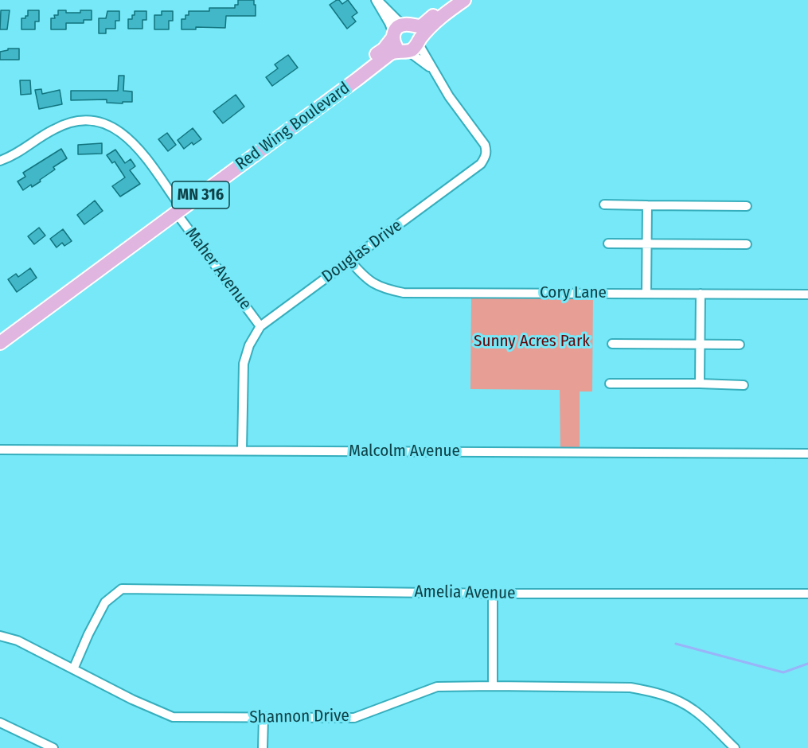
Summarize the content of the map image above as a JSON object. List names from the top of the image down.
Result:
{
  "streets": {
    "main road": ["Red Wing Boulevard", "MN 316"],
    "street": [
      "Douglas Drive",
      "Maher Avenue",
      "Cory Lane",
      "Malcolm Avenue",
      "Amelia Avenue",
      "Shannon Drive"
    ]
  },
  "crossings": [
    ["Red Wing Boulevard", "Douglas Drive"],
    ["Red Wing Boulevard", "Maher Avenue"],
    ["Douglas Drive", "Maher Avenue"],
    ["Douglas Drive", "Cory Lane"],
    ["Douglas Drive", "Malcolm Avenue"],
    ["Amelia Avenue", "Shannon Drive"]
  ],
  "parks": ["Sunny Acres Park"]
}
